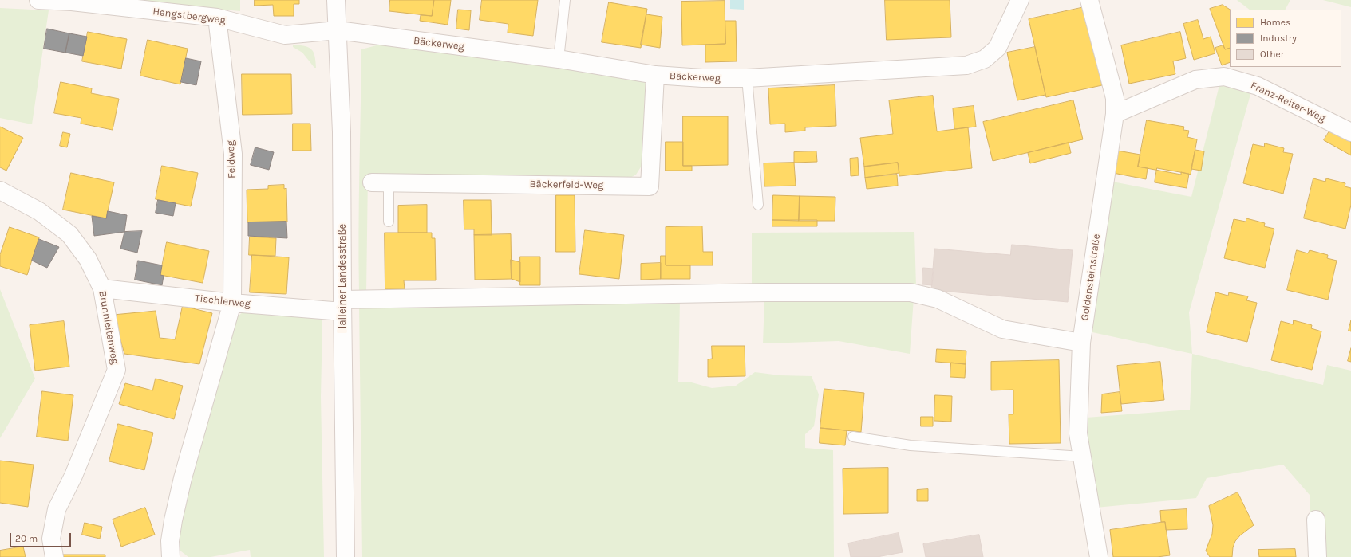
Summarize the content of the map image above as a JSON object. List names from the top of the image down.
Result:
{
  "streets": {
    "street": [
      "Hengstbergweg",
      "Bäckerweg",
      "Franz-Reiter-Weg",
      "Feldweg",
      "Bäckerfeld-Weg",
      "Goldensteinstraße",
      "Halleiner Landesstraße",
      "Tischlerweg",
      "Brunnleitenweg"
    ]
  },
  "crossings": [
    ["Hengstbergweg", "Bäckerweg"],
    ["Hengstbergweg", "Feldweg"],
    ["Hengstbergweg", "Halleiner Landesstraße"],
    ["Bäckerweg", "Bäckerfeld-Weg"],
    ["Bäckerweg", "Halleiner Landesstraße"],
    ["Franz-Reiter-Weg", "Goldensteinstraße"],
    ["Feldweg", "Tischlerweg"],
    ["Goldensteinstraße", "Tischlerweg"],
    ["Halleiner Landesstraße", "Tischlerweg"],
    ["Tischlerweg", "Brunnleitenweg"]
  ],
  "legend": ["Homes", "Industry", "Other"],
  "scale_bar": "20 m"
}
